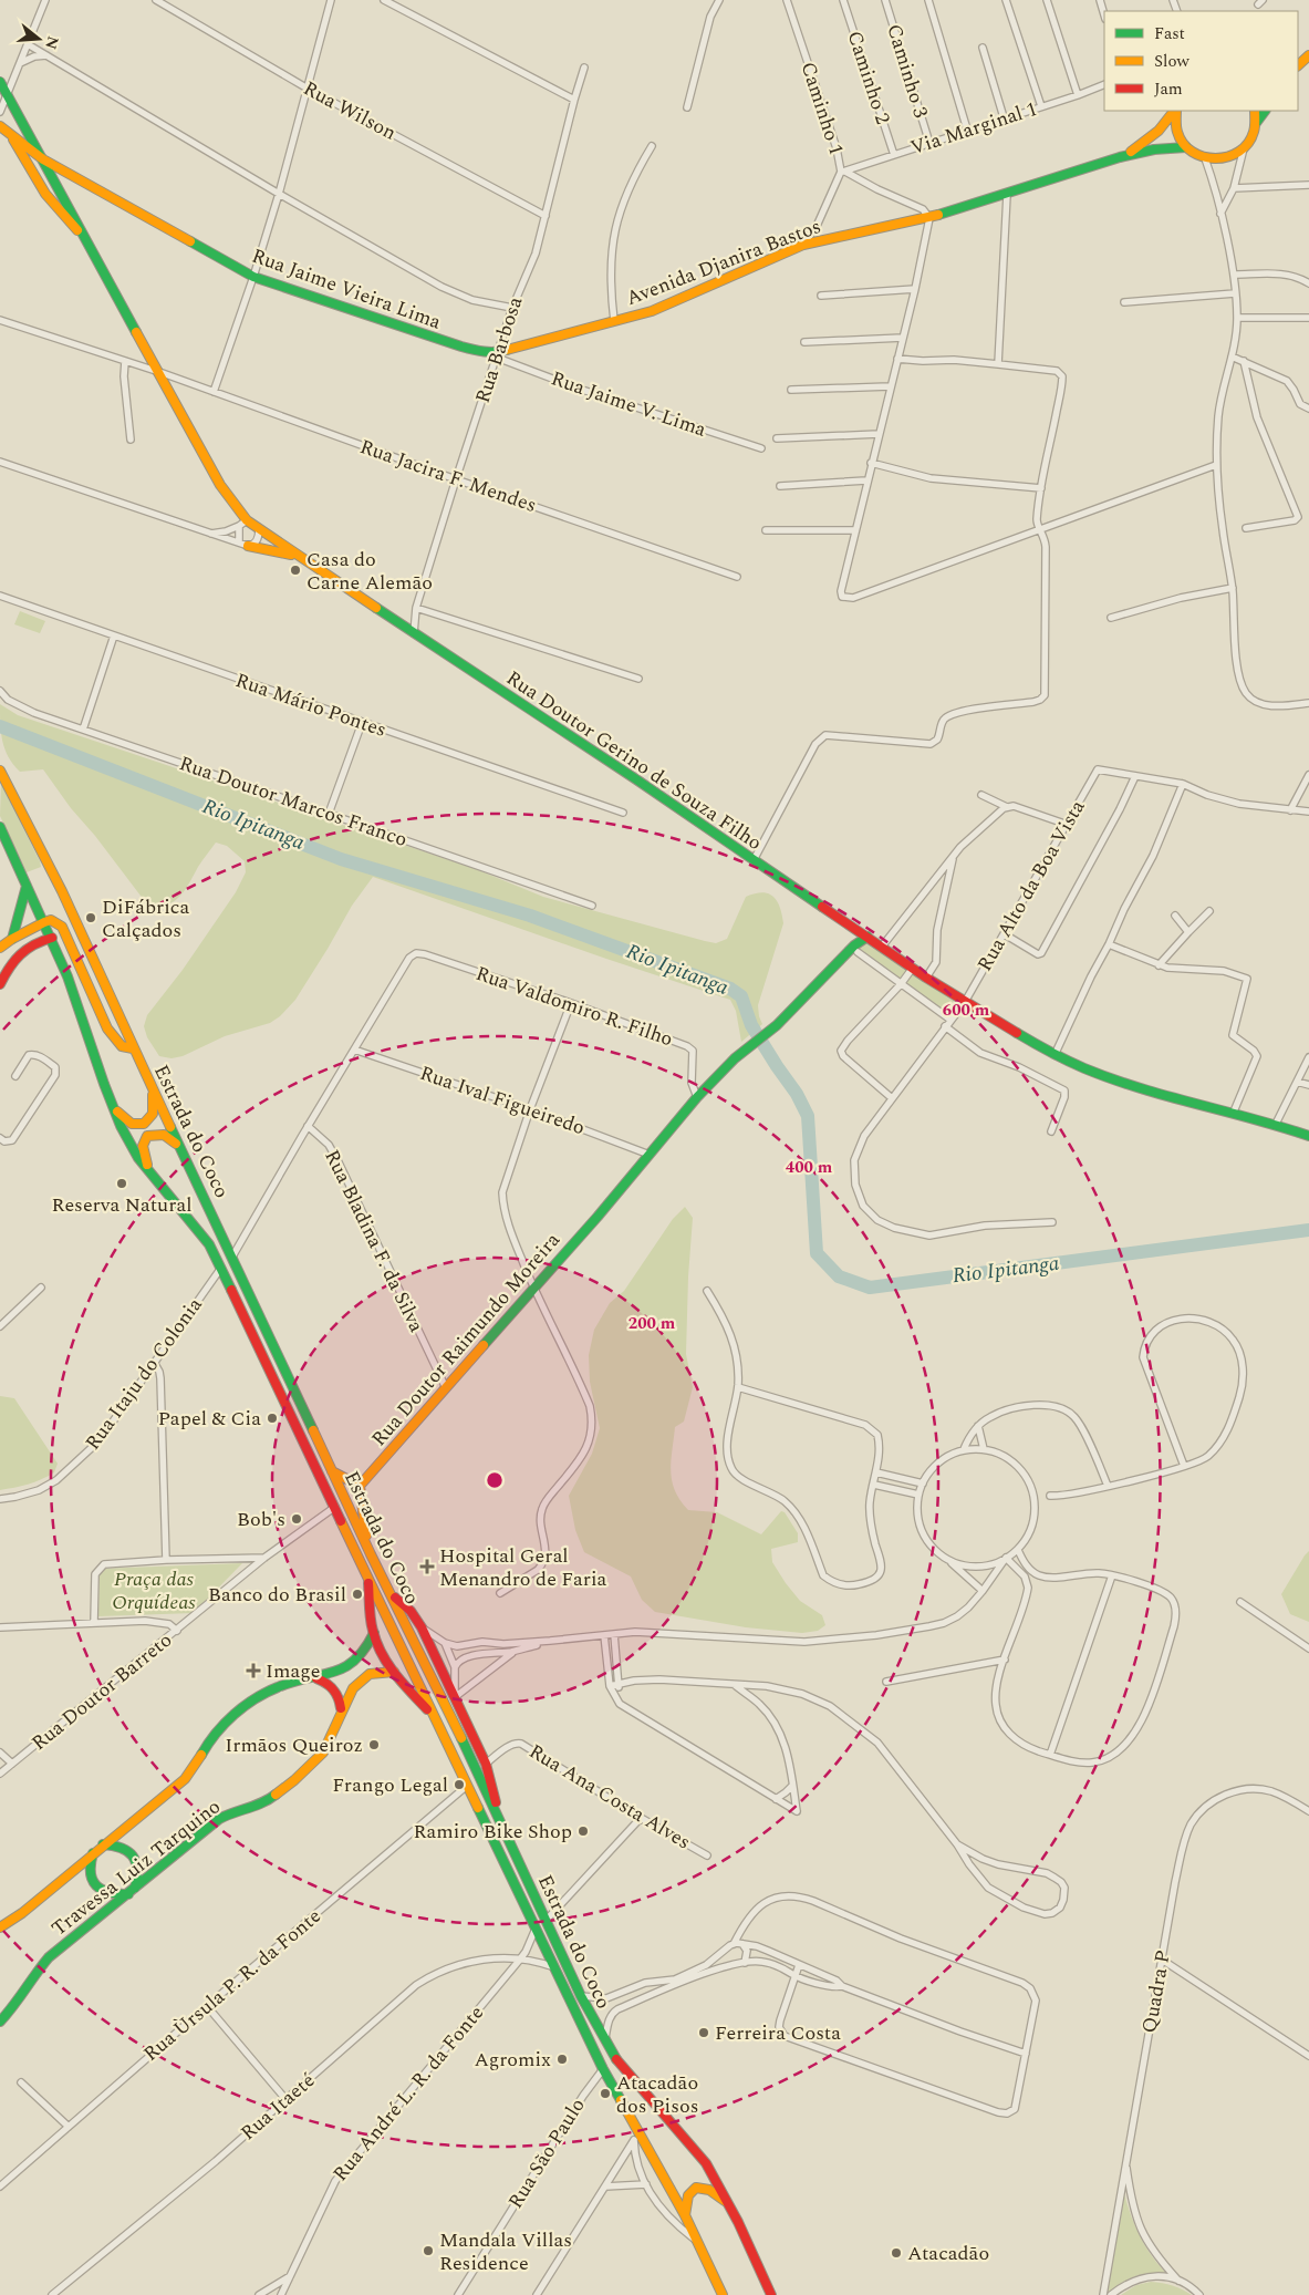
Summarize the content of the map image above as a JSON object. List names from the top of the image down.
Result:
{
  "streets": {
    "main road": [
      "Avenida Djanira Bastos",
      "Rua Jaime Vieira Lima",
      "Rua Doutor Gerino de Souza Filho",
      "Estrada do Coco",
      "Rua Doutor Raimundo Moreira",
      "Travessa Luiz Tarquino"
    ],
    "street": [
      "Caminho 3",
      "Caminho 2",
      "Caminho 1",
      "Rua Wilson",
      "Via Marginal 1",
      "Rua Barbosa",
      "Rua Jaime V. Lima",
      "Rua Jacira F. Mendes",
      "Rua Mário Pontes",
      "Rua Doutor Marcos Franco",
      "Rua Alto da Boa Vista",
      "Rua Valdomiro R. Filho",
      "Rua Ival Figueiredo",
      "Rua Bladina F. da Silva",
      "Rua Itaju do Colonia",
      "Rua Doutor Barreto",
      "Rua Ana Costa Alves",
      "Rua Ùrsula P. R. da Fonte",
      "Quadra P",
      "Rua André L. R. da Fonte",
      "Rua Itaeté",
      "Rua São Paulo"
    ]
  },
  "crossings": [
    ["Caminho 3", "Via Marginal 1"],
    ["Caminho 2", "Via Marginal 1"],
    ["Caminho 1", "Via Marginal 1"],
    ["Caminho 1", "Avenida Djanira Bastos"],
    ["Rua Wilson", "Rua Barbosa"],
    ["Avenida Djanira Bastos", "Rua Jaime Vieira Lima"],
    ["Avenida Djanira Bastos", "Rua Barbosa"],
    ["Avenida Djanira Bastos", "Rua Jaime V. Lima"],
    ["Rua Jaime Vieira Lima", "Rua Barbosa"],
    ["Rua Jaime Vieira Lima", "Rua Jaime V. Lima"],
    ["Rua Jaime Vieira Lima", "Rua Doutor Gerino de Souza Filho"],
    ["Rua Barbosa", "Rua Jaime V. Lima"],
    ["Rua Barbosa", "Rua Jacira F. Mendes"],
    ["Rua Barbosa", "Rua Doutor Gerino de Souza Filho"],
    ["Rua Jacira F. Mendes", "Rua Doutor Gerino de Souza Filho"],
    ["Rua Doutor Gerino de Souza Filho", "Rua Alto da Boa Vista"],
    ["Rua Doutor Gerino de Souza Filho", "Rua Doutor Raimundo Moreira"],
    ["Rua Valdomiro R. Filho", "Rua Ival Figueiredo"],
    ["Rua Valdomiro R. Filho", "Rua Doutor Raimundo Moreira"],
    ["Rua Ival Figueiredo", "Rua Doutor Raimundo Moreira"],
    ["Estrada do Coco", "Rua Itaju do Colonia"],
    ["Estrada do Coco", "Rua Doutor Barreto"],
    ["Estrada do Coco", "Rua Ùrsula P. R. da Fonte"],
    ["Estrada do Coco", "Rua André L. R. da Fonte"],
    ["Estrada do Coco", "Rua São Paulo"],
    ["Rua Bladina F. da Silva", "Rua Doutor Raimundo Moreira"],
    ["Rua André L. R. da Fonte", "Rua Itaeté"]
  ],
  "water": ["Rio Ipitanga"],
  "parks": ["Praça das Orquídeas"],
  "places": {
    "other": [
      "Casa do Carne Alemão",
      "DiFábrica Calçados",
      "Reserva Natural",
      "Papel & Cia",
      "Bob's",
      "Banco do Brasil",
      "Irmãos Queiroz",
      "Frango Legal",
      "Ramiro Bike Shop",
      "Ferreira Costa",
      "Agromix",
      "Atacadão dos Pisos",
      "Mandala Villas Residence",
      "Atacadão"
    ],
    "health": ["Hospital Geral Menandro de Faria", "Image"]
  },
  "legend": ["Fast", "Slow", "Jam"],
  "north": "right",
  "rings": ["600 m", "400 m", "200 m"]
}
